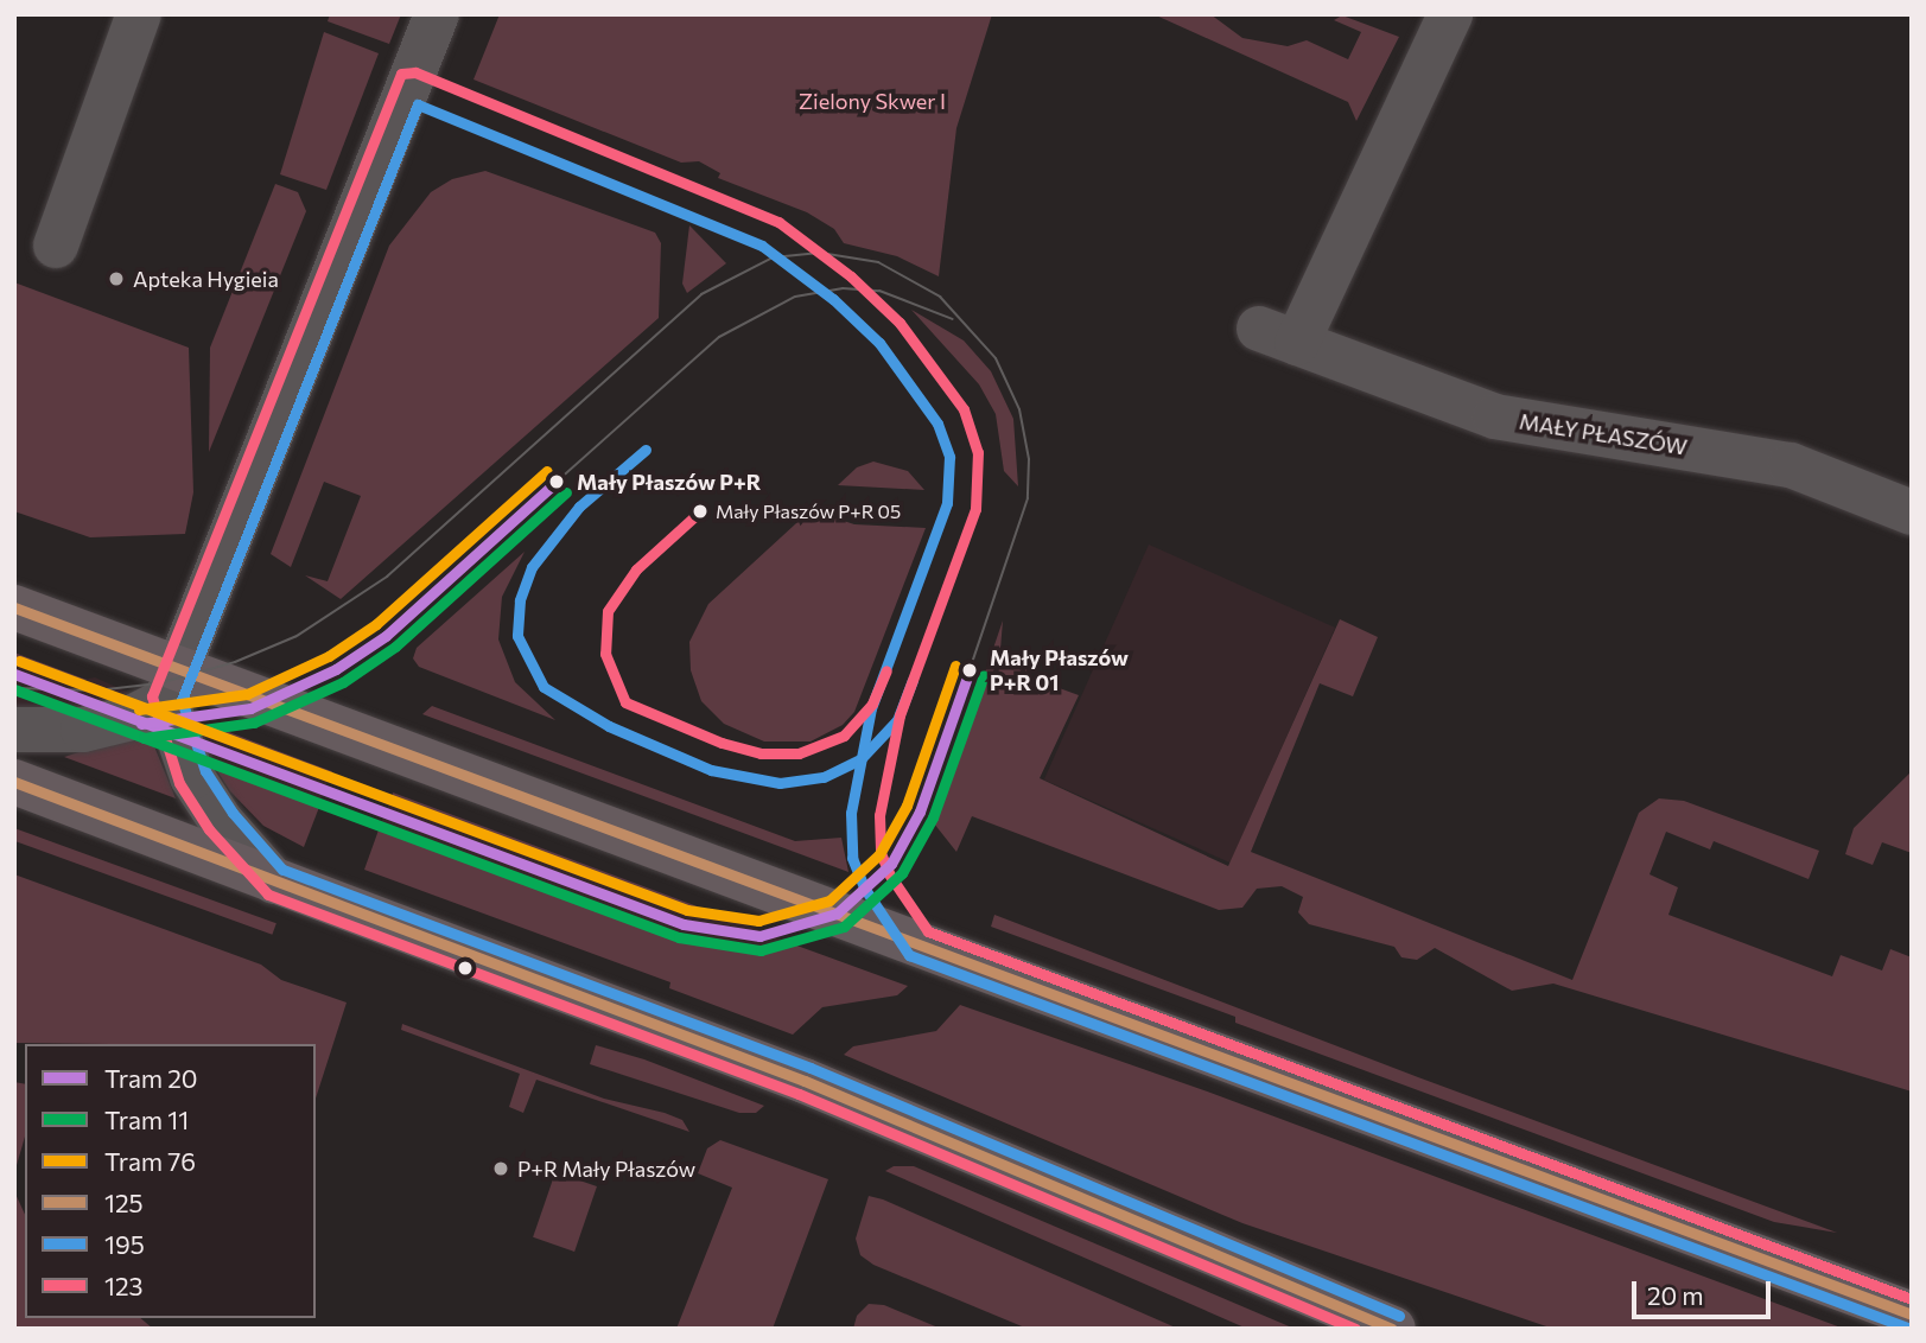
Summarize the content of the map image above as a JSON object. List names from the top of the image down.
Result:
{
  "streets": {
    "street": ["MAŁY PŁASZÓW"]
  },
  "parks": ["Zielony Skwer I"],
  "places": [
    "Apteka Hygieia",
    "Mały Płaszów P+R",
    "Mały Płaszów P+R 05",
    "Mały Płaszów P+R 01",
    "P+R Mały Płaszów"
  ],
  "lines": [
    "transit line 123",
    "transit line 195",
    "tram line 76",
    "tram line 20",
    "tram line 11",
    "transit line 125"
  ],
  "legend": [
    "Tram 20",
    "Tram 11",
    "Tram 76",
    "125",
    "195",
    "123"
  ],
  "scale_bar": "20 m"
}
